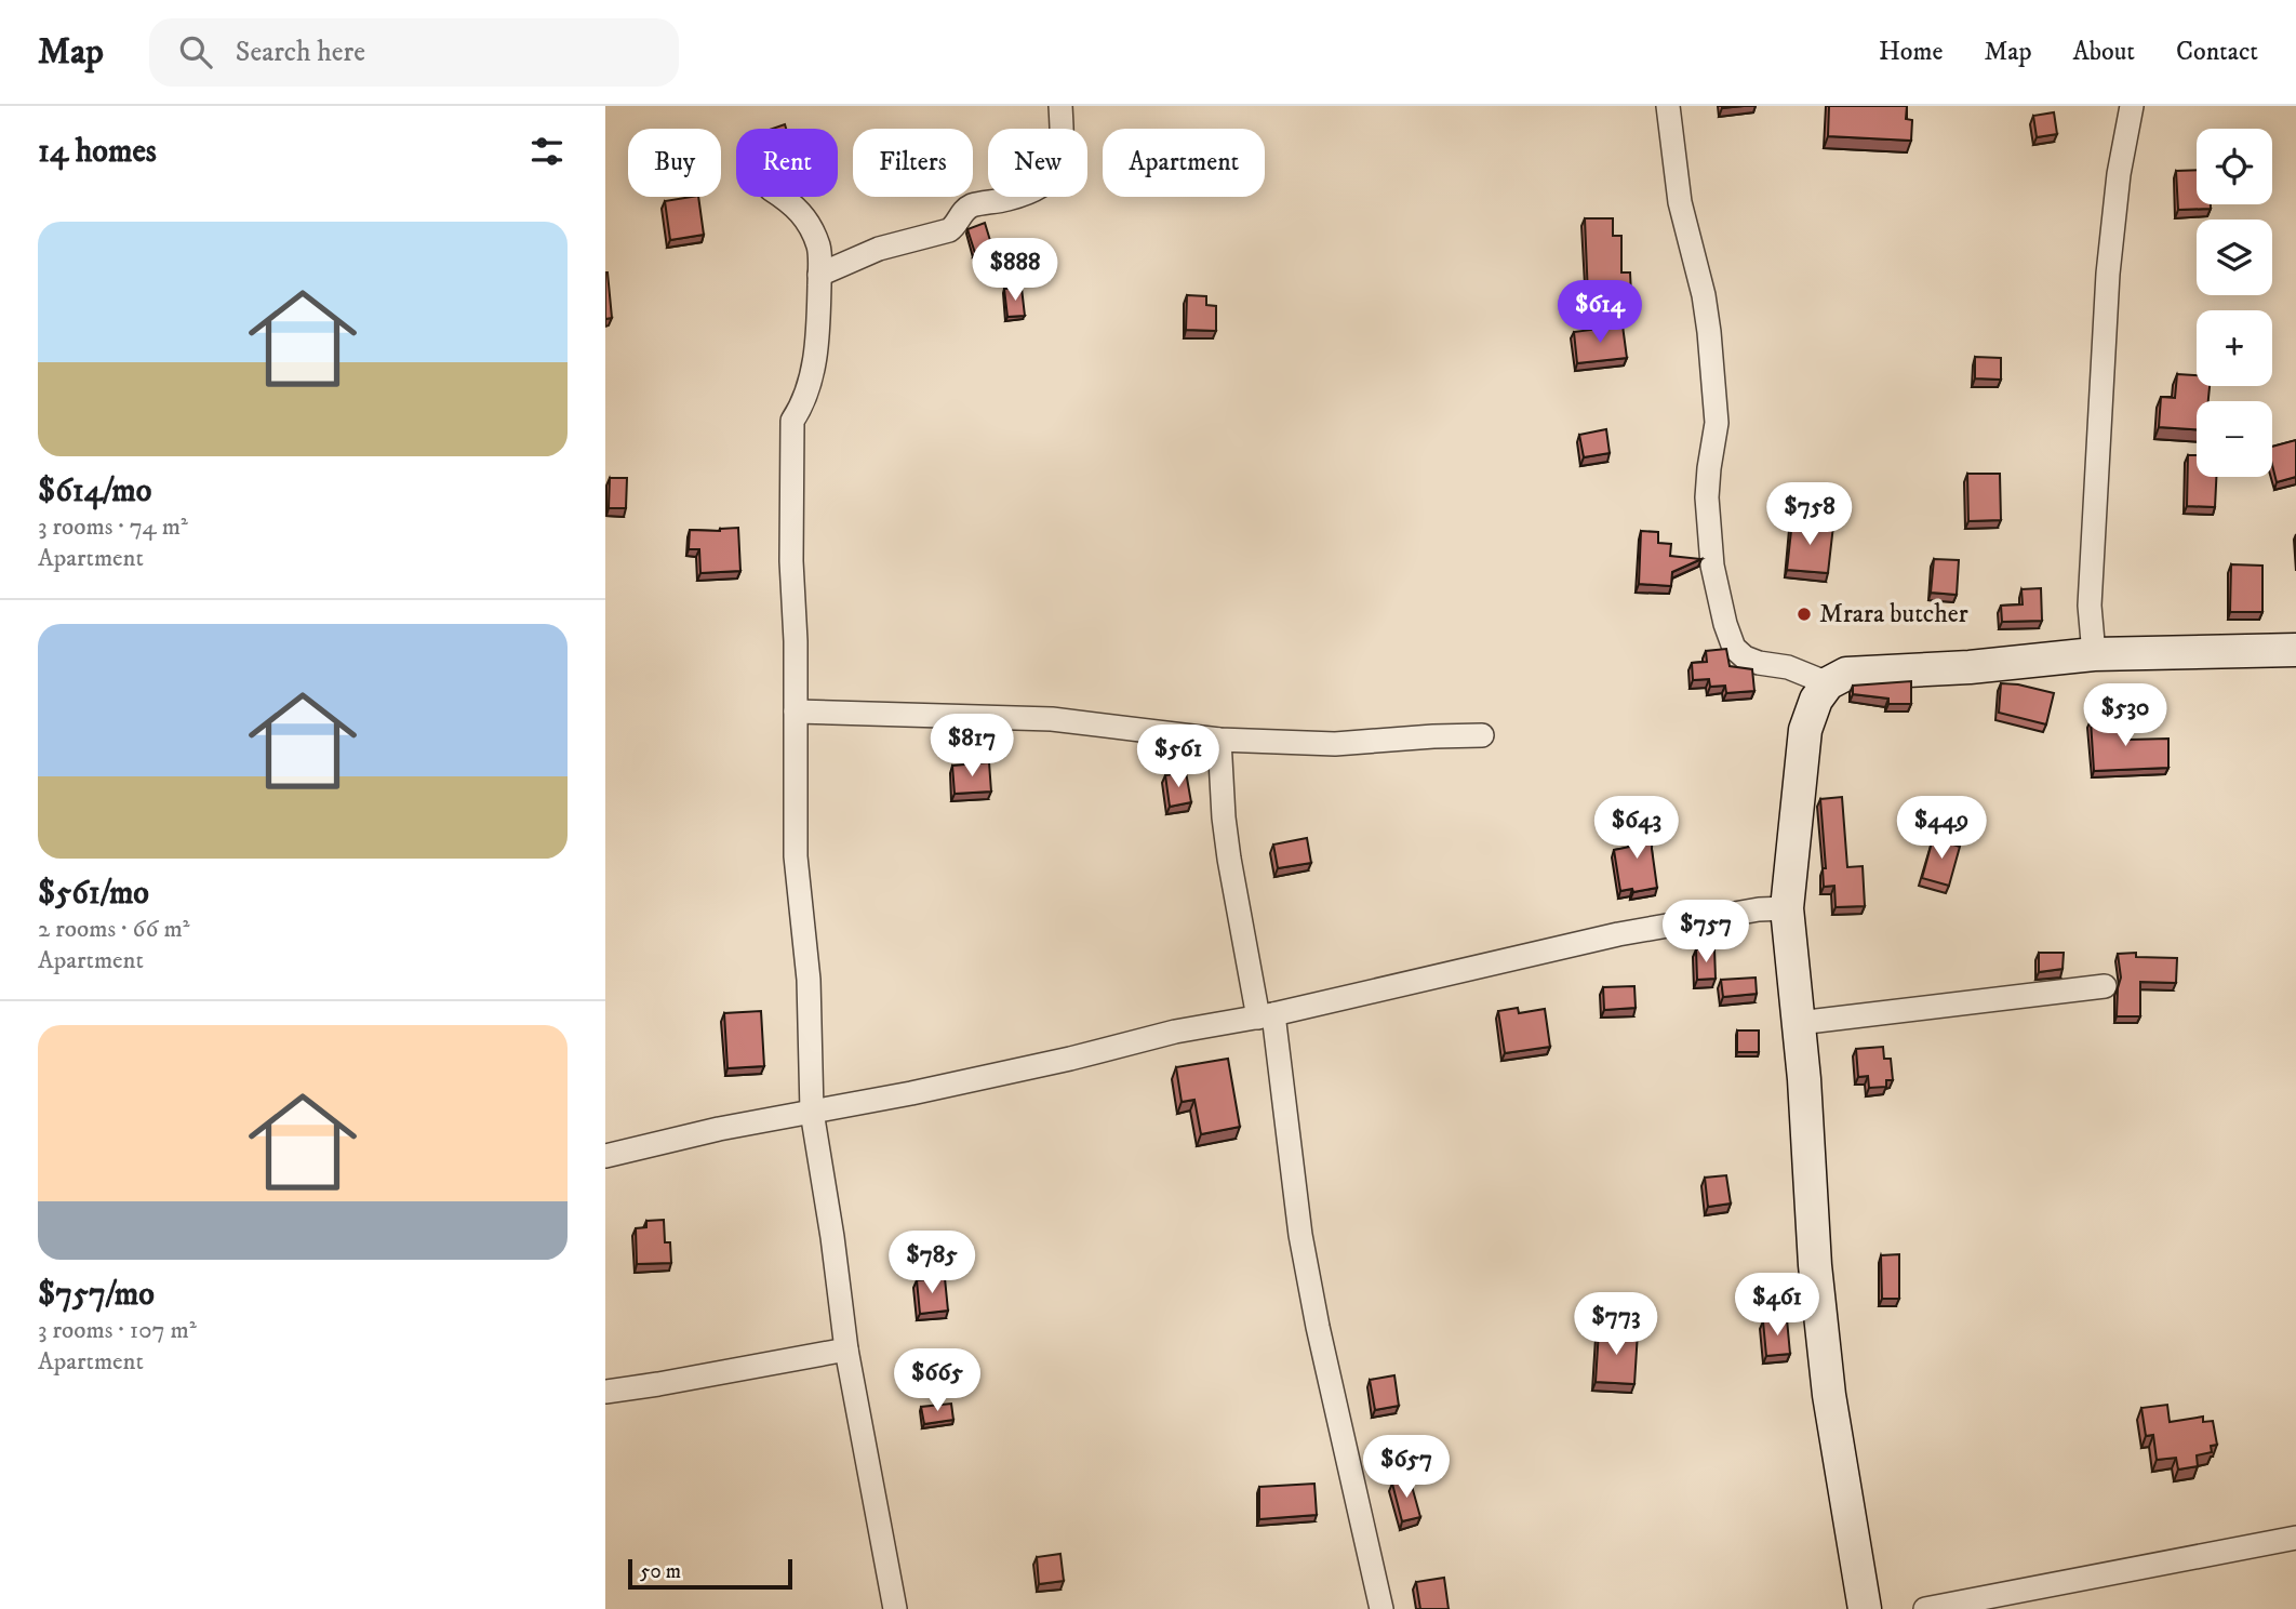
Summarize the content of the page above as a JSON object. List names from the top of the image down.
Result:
{
  "places": ["Mrara butcher"],
  "scale_bar": "50 m",
  "page": {
    "header": "Map",
    "search": "Search here",
    "nav": [
      "Home",
      "Map",
      "About",
      "Contact"
    ],
    "heading": "14 homes",
    "map_buttons": ["+", "−"],
    "chip": [
      "Buy",
      "Rent",
      "Filters",
      "New",
      "Apartment"
    ],
    "list": [
      {
        "name": "$614/mo",
        "note": "3 rooms · 74 m² · Apartment"
      },
      {
        "name": "$561/mo",
        "note": "2 rooms · 66 m² · Apartment"
      },
      {
        "name": "$757/mo",
        "note": "3 rooms · 107 m² · Apartment"
      }
    ],
    "price": [
      "$888",
      "$614",
      "$758",
      "$530",
      "$817",
      "$561",
      "$643",
      "$449",
      "$757",
      "$785",
      "$461",
      "$773",
      "$665",
      "$657"
    ],
    "scale": "50 m"
  }
}
